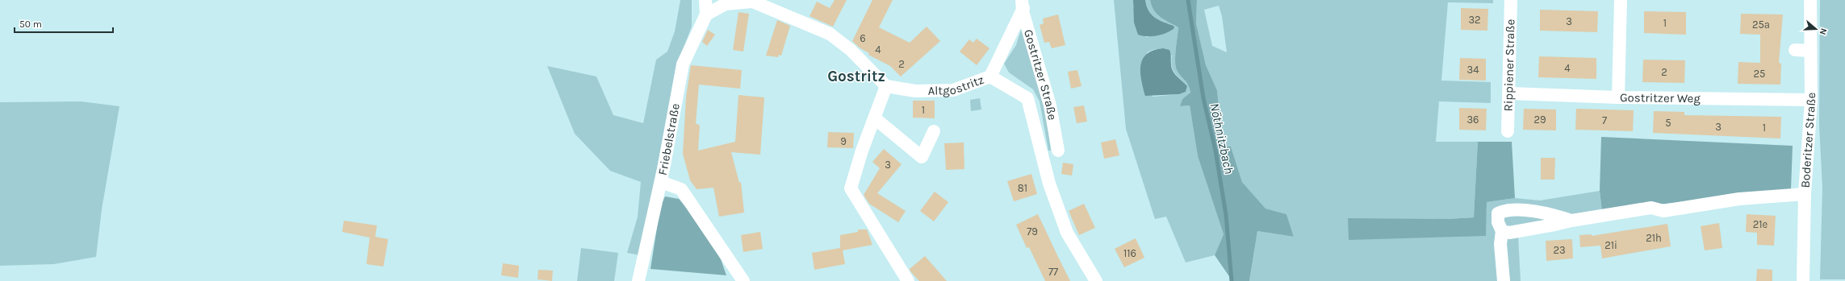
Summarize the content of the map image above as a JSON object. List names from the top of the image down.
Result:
{
  "streets": {
    "street": [
      "Rippiener Straße",
      "Gostritzer Straße",
      "Altgostritz",
      "Gostritzer Weg",
      "Friebelstraße",
      "Boderitzer Straße"
    ]
  },
  "crossings": [
    ["Rippiener Straße", "Gostritzer Weg"],
    ["Gostritzer Weg", "Boderitzer Straße"]
  ],
  "districts": ["Gostritz"],
  "water": ["Nöthnitzbach"],
  "house_numbers": [
    "32",
    "3",
    "1",
    "25a",
    "6",
    "4",
    "2",
    "4",
    "34",
    "2",
    "25",
    "1",
    "36",
    "29",
    "7",
    "5",
    "3",
    "1",
    "9",
    "3",
    "81",
    "21e",
    "79",
    "21h",
    "21i",
    "23",
    "116",
    "77"
  ],
  "scale_bar": "50 m",
  "north": "right"
}
